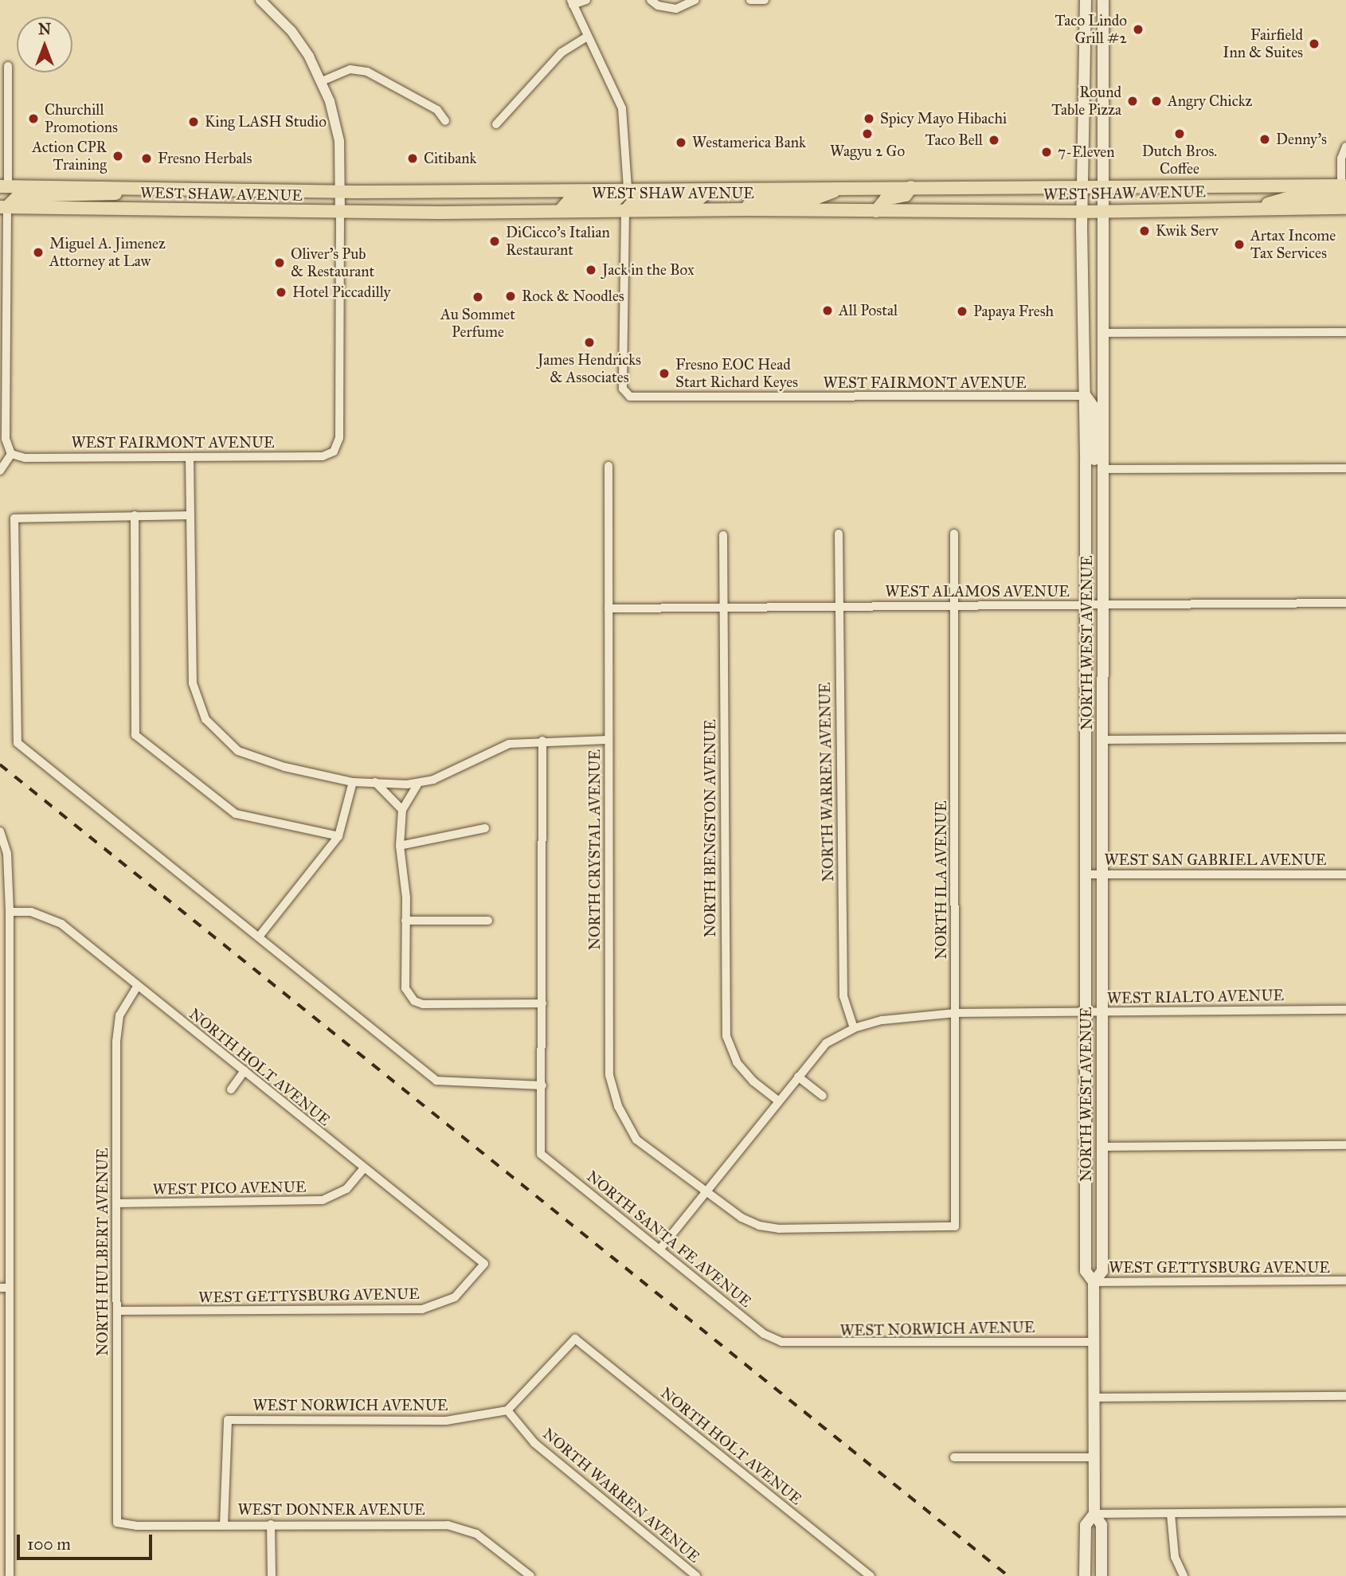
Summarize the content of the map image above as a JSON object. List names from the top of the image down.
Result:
{
  "streets": {
    "main road": ["WEST SHAW AVENUE", "NORTH WEST AVENUE"],
    "street": [
      "WEST FAIRMONT AVENUE",
      "WEST ALAMOS AVENUE",
      "NORTH WARREN AVENUE",
      "NORTH BENGSTON AVENUE",
      "NORTH CRYSTAL AVENUE",
      "WEST SAN GABRIEL AVENUE",
      "NORTH ILA AVENUE",
      "WEST RIALTO AVENUE",
      "NORTH HOLT AVENUE",
      "WEST PICO AVENUE",
      "NORTH SANTA FE AVENUE",
      "NORTH HULBERT AVENUE",
      "WEST GETTYSBURG AVENUE",
      "WEST NORWICH AVENUE",
      "WEST DONNER AVENUE"
    ]
  },
  "crossings": [
    ["WEST SHAW AVENUE", "WEST FAIRMONT AVENUE"],
    ["WEST SHAW AVENUE", "NORTH WEST AVENUE"],
    ["WEST FAIRMONT AVENUE", "NORTH WEST AVENUE"],
    ["WEST ALAMOS AVENUE", "NORTH WEST AVENUE"],
    ["WEST ALAMOS AVENUE", "NORTH WARREN AVENUE"],
    ["WEST ALAMOS AVENUE", "NORTH BENGSTON AVENUE"],
    ["WEST ALAMOS AVENUE", "NORTH CRYSTAL AVENUE"],
    ["WEST ALAMOS AVENUE", "NORTH ILA AVENUE"],
    ["NORTH WEST AVENUE", "WEST SAN GABRIEL AVENUE"],
    ["NORTH WEST AVENUE", "WEST RIALTO AVENUE"],
    ["NORTH WEST AVENUE", "WEST GETTYSBURG AVENUE"],
    ["NORTH WEST AVENUE", "WEST NORWICH AVENUE"],
    ["NORTH WARREN AVENUE", "WEST RIALTO AVENUE"],
    ["NORTH WARREN AVENUE", "NORTH HOLT AVENUE"],
    ["NORTH WARREN AVENUE", "WEST NORWICH AVENUE"],
    ["NORTH BENGSTON AVENUE", "WEST RIALTO AVENUE"],
    ["NORTH CRYSTAL AVENUE", "NORTH ILA AVENUE"],
    ["NORTH CRYSTAL AVENUE", "WEST RIALTO AVENUE"],
    ["NORTH ILA AVENUE", "WEST RIALTO AVENUE"],
    ["WEST RIALTO AVENUE", "NORTH SANTA FE AVENUE"],
    ["NORTH HOLT AVENUE", "WEST PICO AVENUE"],
    ["NORTH HOLT AVENUE", "NORTH HULBERT AVENUE"],
    ["NORTH HOLT AVENUE", "WEST GETTYSBURG AVENUE"],
    ["NORTH HOLT AVENUE", "WEST NORWICH AVENUE"],
    ["WEST PICO AVENUE", "NORTH HULBERT AVENUE"],
    ["NORTH SANTA FE AVENUE", "WEST NORWICH AVENUE"],
    ["NORTH HULBERT AVENUE", "WEST GETTYSBURG AVENUE"],
    ["NORTH HULBERT AVENUE", "WEST DONNER AVENUE"],
    ["WEST NORWICH AVENUE", "WEST DONNER AVENUE"]
  ],
  "places": [
    "Taco Lindo Grill #2",
    "Fairfield Inn & Suites",
    "Round Table Pizza",
    "Angry Chickz",
    "Churchill Promotions",
    "Spicy Mayo Hibachi",
    "King LASH Studio",
    "Wagyu 2 Go",
    "Dutch Bros. Coffee",
    "Denny's",
    "Taco Bell",
    "Westamerica Bank",
    "7-Eleven",
    "Action CPR Training",
    "Fresno Herbals",
    "Citibank",
    "Kwik Serv",
    "DiCicco's Italian Restaurant",
    "Artax Income Tax Services",
    "Miguel A. Jimenez Attorney at Law",
    "Oliver's Pub & Restaurant",
    "Jack in the Box",
    "Hotel Piccadilly",
    "Rock & Noodles",
    "Au Sommet Perfume",
    "All Postal",
    "Papaya Fresh",
    "James Hendricks & Associates",
    "Fresno EOC Head Start Richard Keyes"
  ],
  "scale_bar": "100 m",
  "north": "top"
}
